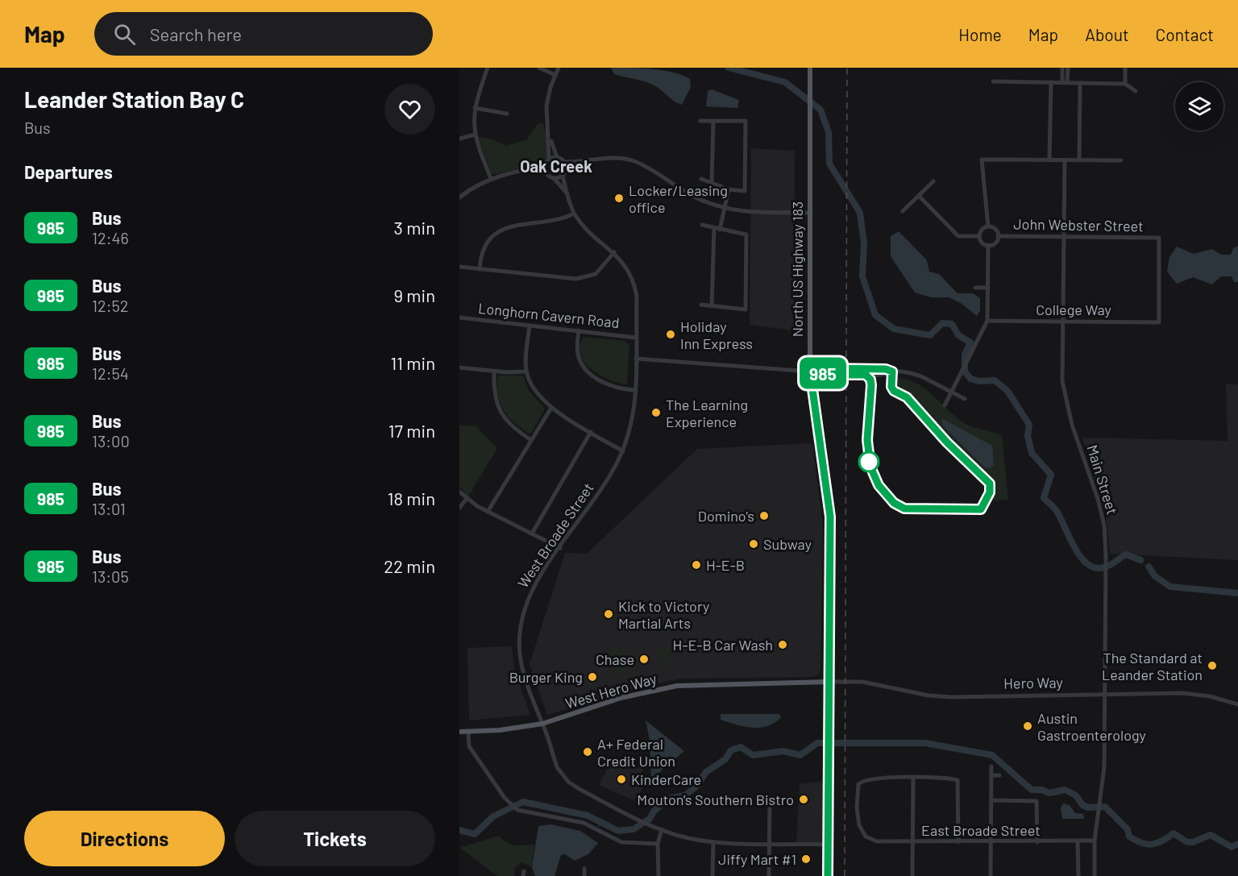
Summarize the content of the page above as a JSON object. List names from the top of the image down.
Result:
{
  "streets": {
    "main road": ["North US Highway 183", "West Hero Way"],
    "street": [
      "John Webster Street",
      "College Way",
      "Longhorn Cavern Road",
      "Main Street",
      "West Broade Street",
      "Hero Way",
      "East Broade Street"
    ]
  },
  "crossings": [
    ["John Webster Street", "College Way"],
    ["John Webster Street", "Main Street"],
    ["North US Highway 183", "West Broade Street"],
    ["North US Highway 183", "Hero Way"],
    ["North US Highway 183", "West Hero Way"],
    ["College Way", "Main Street"],
    ["Longhorn Cavern Road", "West Broade Street"],
    ["Main Street", "Hero Way"],
    ["Main Street", "East Broade Street"],
    ["West Broade Street", "West Hero Way"],
    ["Hero Way", "West Hero Way"]
  ],
  "districts": ["Oak Creek"],
  "places": [
    "Locker/Leasing office",
    "Holiday Inn Express",
    "The Learning Experience",
    "Domino's",
    "Subway",
    "H-E-B",
    "Kick to Victory Martial Arts",
    "H-E-B Car Wash",
    "Chase",
    "The Standard at Leander Station",
    "Burger King",
    "Austin Gastroenterology",
    "A+ Federal Credit Union",
    "KinderCare",
    "Mouton's Southern Bistro",
    "Jiffy Mart #1"
  ],
  "lines": ["bus line 985"],
  "page": {
    "header": "Map",
    "search": "Search here",
    "nav": [
      "Home",
      "Map",
      "About",
      "Contact"
    ],
    "heading": [
      ["Leander Station Bay C", "Bus"],
      "Departures"
    ],
    "on_map": "985",
    "list": [
      {
        "mark": "985",
        "name": "Bus",
        "note": "12:46",
        "value": "3 min"
      },
      {
        "mark": "985",
        "name": "Bus",
        "note": "12:52",
        "value": "9 min"
      },
      {
        "mark": "985",
        "name": "Bus",
        "note": "12:54",
        "value": "11 min"
      },
      {
        "mark": "985",
        "name": "Bus",
        "note": "13:00",
        "value": "17 min"
      },
      {
        "mark": "985",
        "name": "Bus",
        "note": "13:01",
        "value": "18 min"
      },
      {
        "mark": "985",
        "name": "Bus",
        "note": "13:05",
        "value": "22 min"
      }
    ],
    "buttons": ["Directions", "Tickets"]
  }
}
